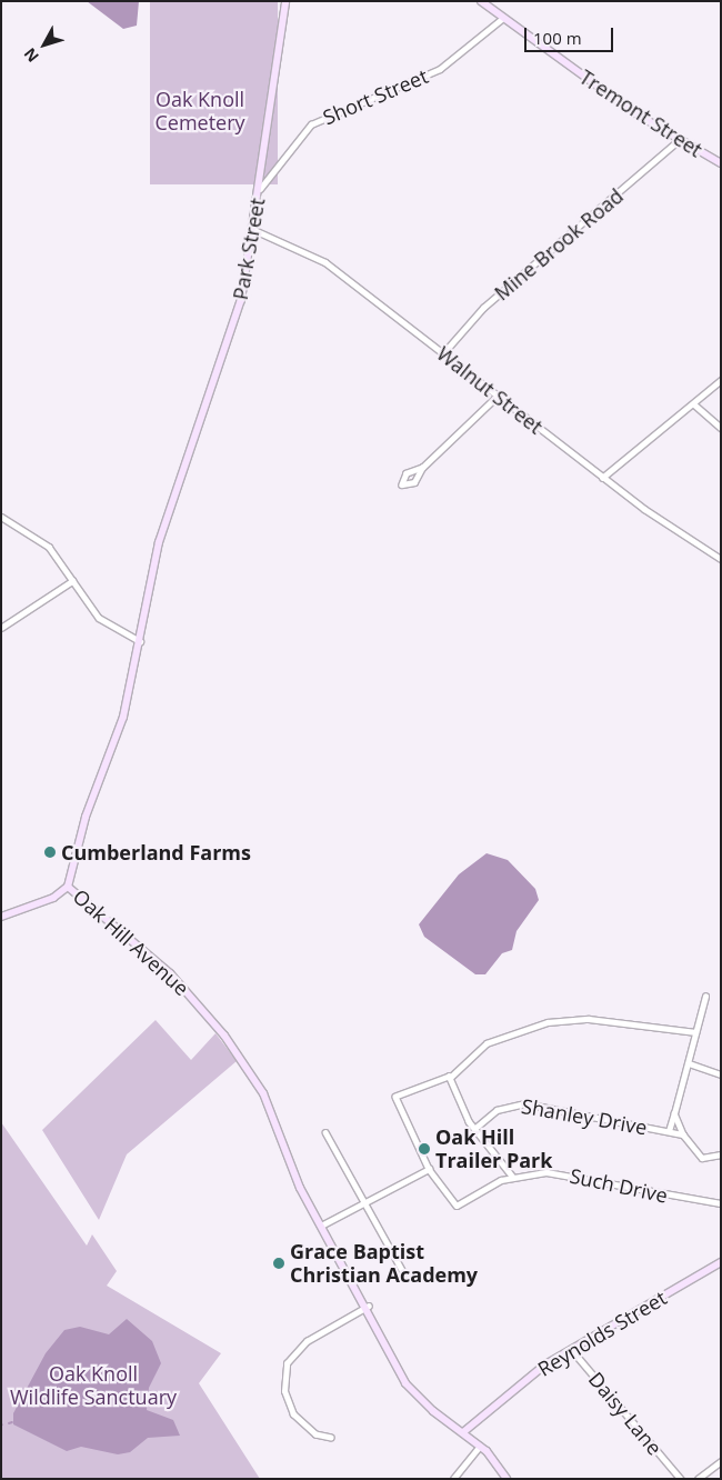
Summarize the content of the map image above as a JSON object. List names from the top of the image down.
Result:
{
  "streets": {
    "main road": [
      "Tremont Street",
      "Park Street",
      "Oak Hill Avenue",
      "Reynolds Street"
    ],
    "street": [
      "Short Street",
      "Mine Brook Road",
      "Walnut Street",
      "Shanley Drive",
      "Such Drive",
      "Daisy Lane"
    ]
  },
  "crossings": [
    ["Short Street", "Tremont Street"],
    ["Short Street", "Park Street"],
    ["Tremont Street", "Mine Brook Road"],
    ["Mine Brook Road", "Walnut Street"],
    ["Park Street", "Walnut Street"],
    ["Park Street", "Oak Hill Avenue"],
    ["Oak Hill Avenue", "Reynolds Street"],
    ["Reynolds Street", "Daisy Lane"]
  ],
  "parks": ["Oak Knoll Cemetery", "Oak Knoll Wildlife Sanctuary"],
  "places": ["Cumberland Farms", "Oak Hill Trailer Park", "Grace Baptist Christian Academy"],
  "scale_bar": "100 m",
  "north": "bottom left"
}
